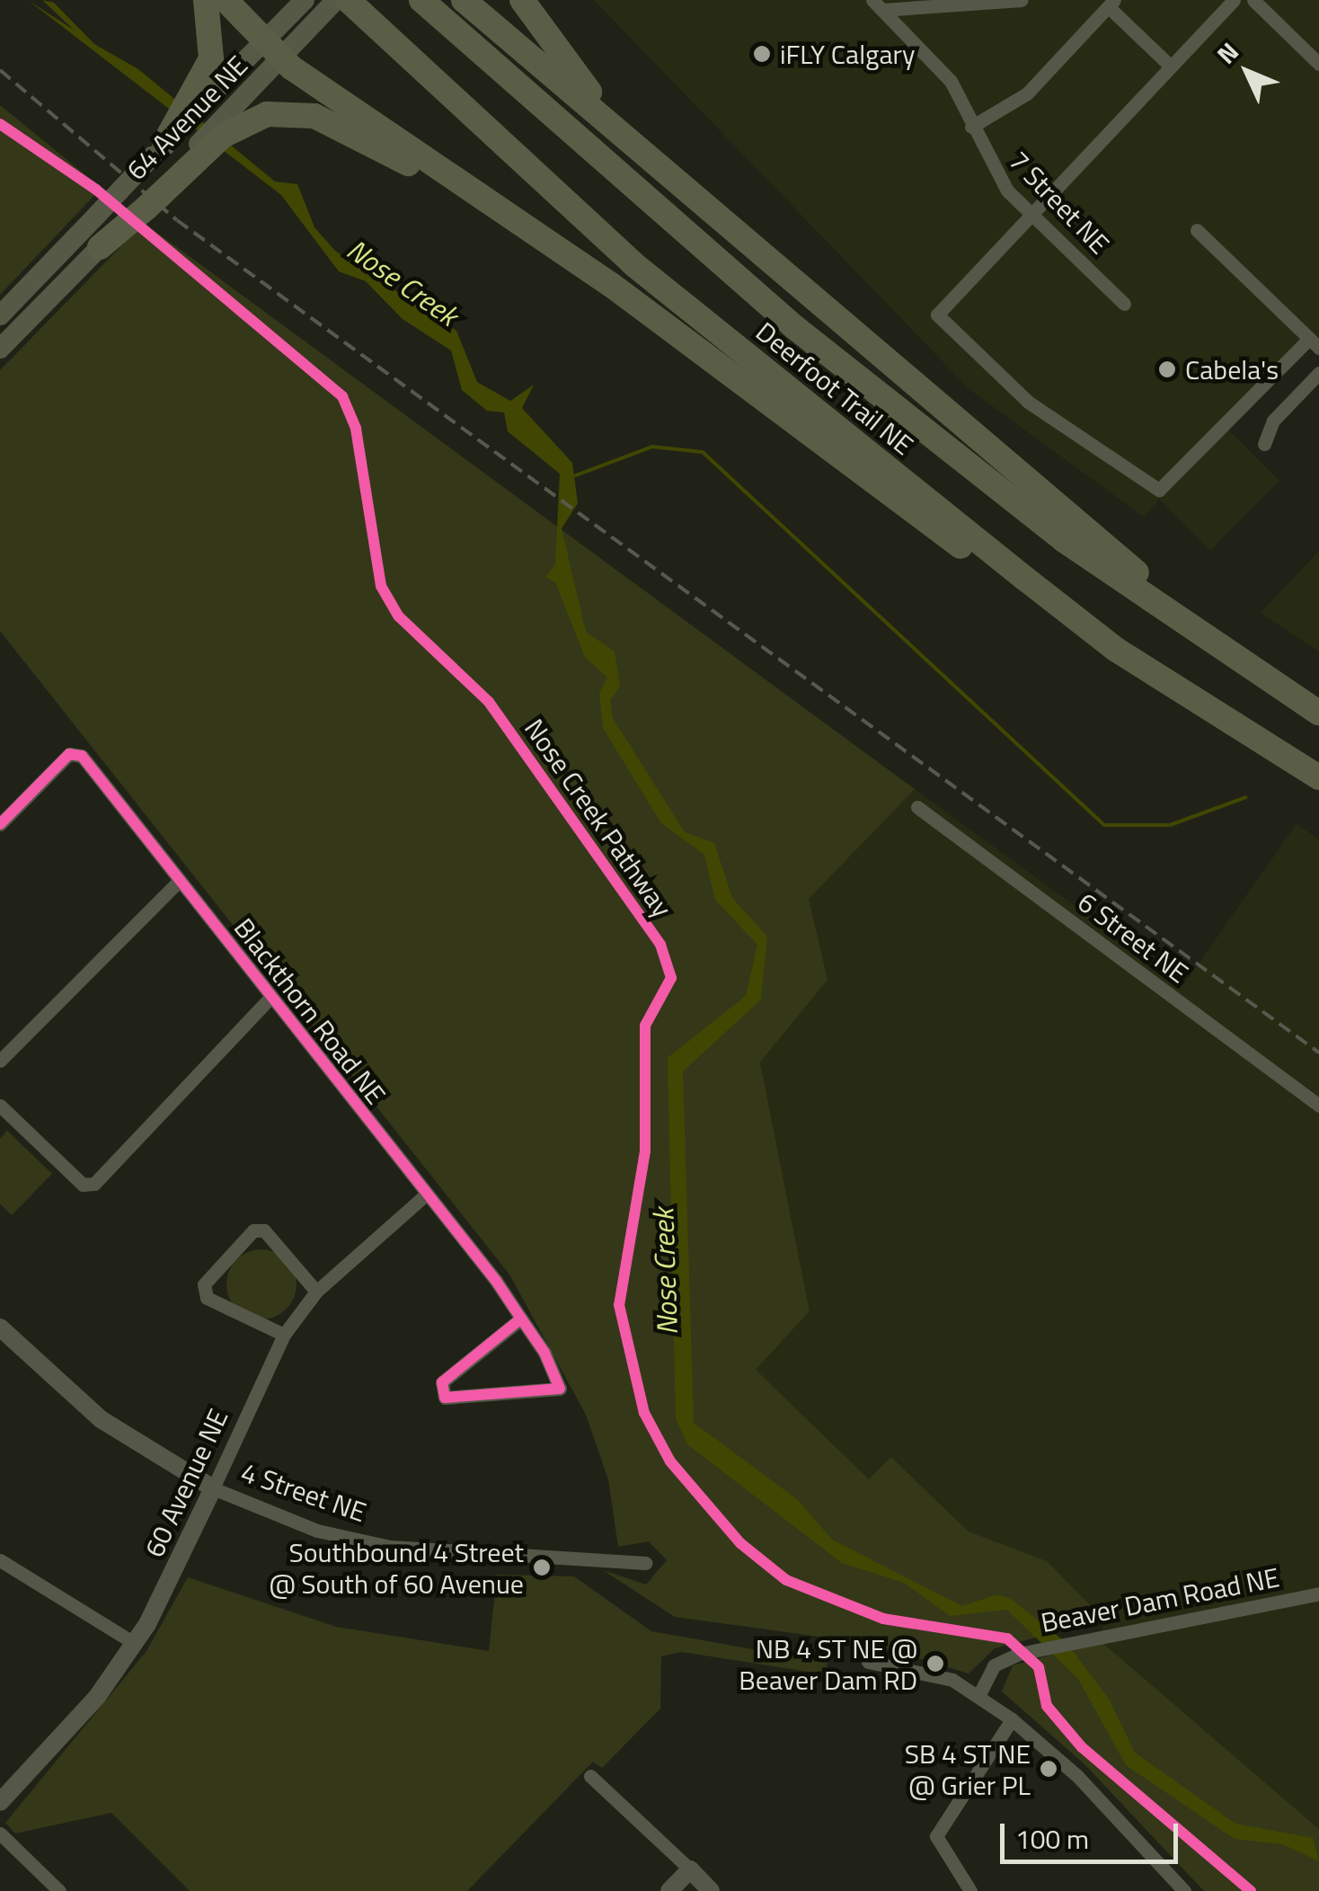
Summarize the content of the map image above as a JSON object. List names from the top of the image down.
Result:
{
  "streets": {
    "highway": ["Deerfoot Trail NE"],
    "main road": ["64 Avenue NE"],
    "street": [
      "7 Street NE",
      "6 Street NE",
      "Blackthorn Road NE",
      "60 Avenue NE",
      "4 Street NE",
      "Beaver Dam Road NE"
    ],
    "cycle path": ["Nose Creek Pathway"]
  },
  "crossings": [
    ["Blackthorn Road NE", "60 Avenue NE"],
    ["60 Avenue NE", "4 Street NE"]
  ],
  "water": ["Nose Creek"],
  "places": [
    "iFLY Calgary",
    "Cabela's",
    "Southbound 4 Street @ South of 60 Avenue",
    "NB 4 ST NE @ Beaver Dam RD",
    "SB 4 ST NE @ Grier PL"
  ],
  "scale_bar": "100 m",
  "north": "top left"
}
